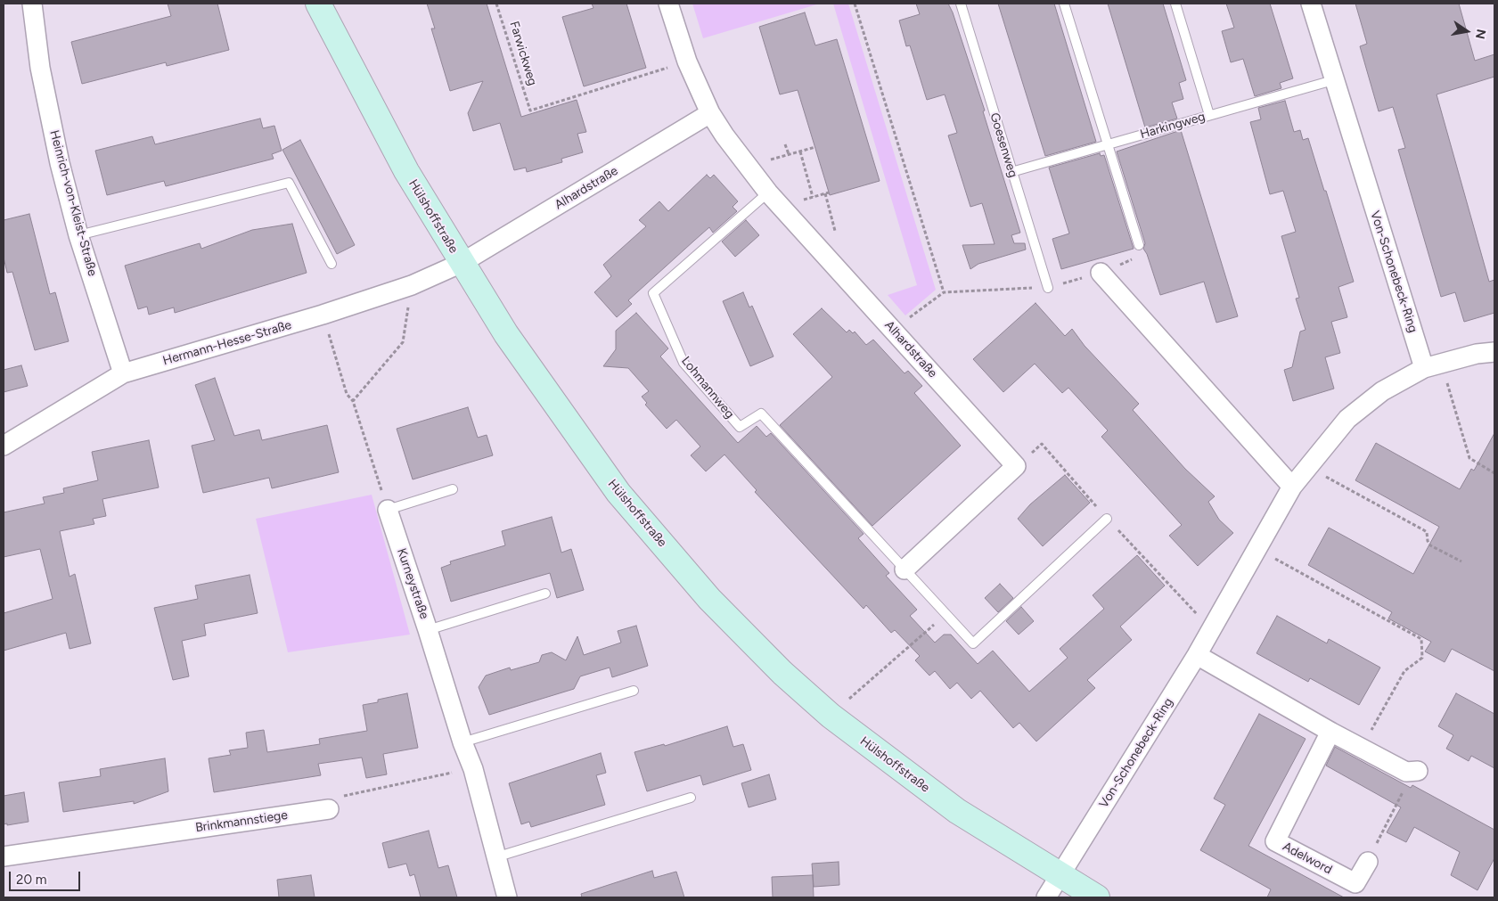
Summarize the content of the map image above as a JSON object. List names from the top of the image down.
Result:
{
  "streets": {
    "main road": ["Hülshoffstraße"],
    "street": [
      "Alhardstraße",
      "Heinrich-von-Kleist-Straße",
      "Von-Schonebeck-Ring",
      "Hermann-Hesse-Straße",
      "Kurneystraße",
      "Brinkmannstiege",
      "Adelword"
    ],
    "lane": ["Harkingweg", "Goesenweg", "Lohmannweg"],
    "path": ["Farwickweg"]
  },
  "crossings": [
    ["Farwickweg", "Alhardstraße"],
    ["Harkingweg", "Goesenweg"],
    ["Harkingweg", "Von-Schonebeck-Ring"],
    ["Alhardstraße", "Hülshoffstraße"],
    ["Alhardstraße", "Hermann-Hesse-Straße"],
    ["Alhardstraße", "Lohmannweg"],
    ["Heinrich-von-Kleist-Straße", "Hermann-Hesse-Straße"],
    ["Hülshoffstraße", "Von-Schonebeck-Ring"],
    ["Hülshoffstraße", "Hermann-Hesse-Straße"]
  ],
  "scale_bar": "20 m",
  "north": "right"
}
